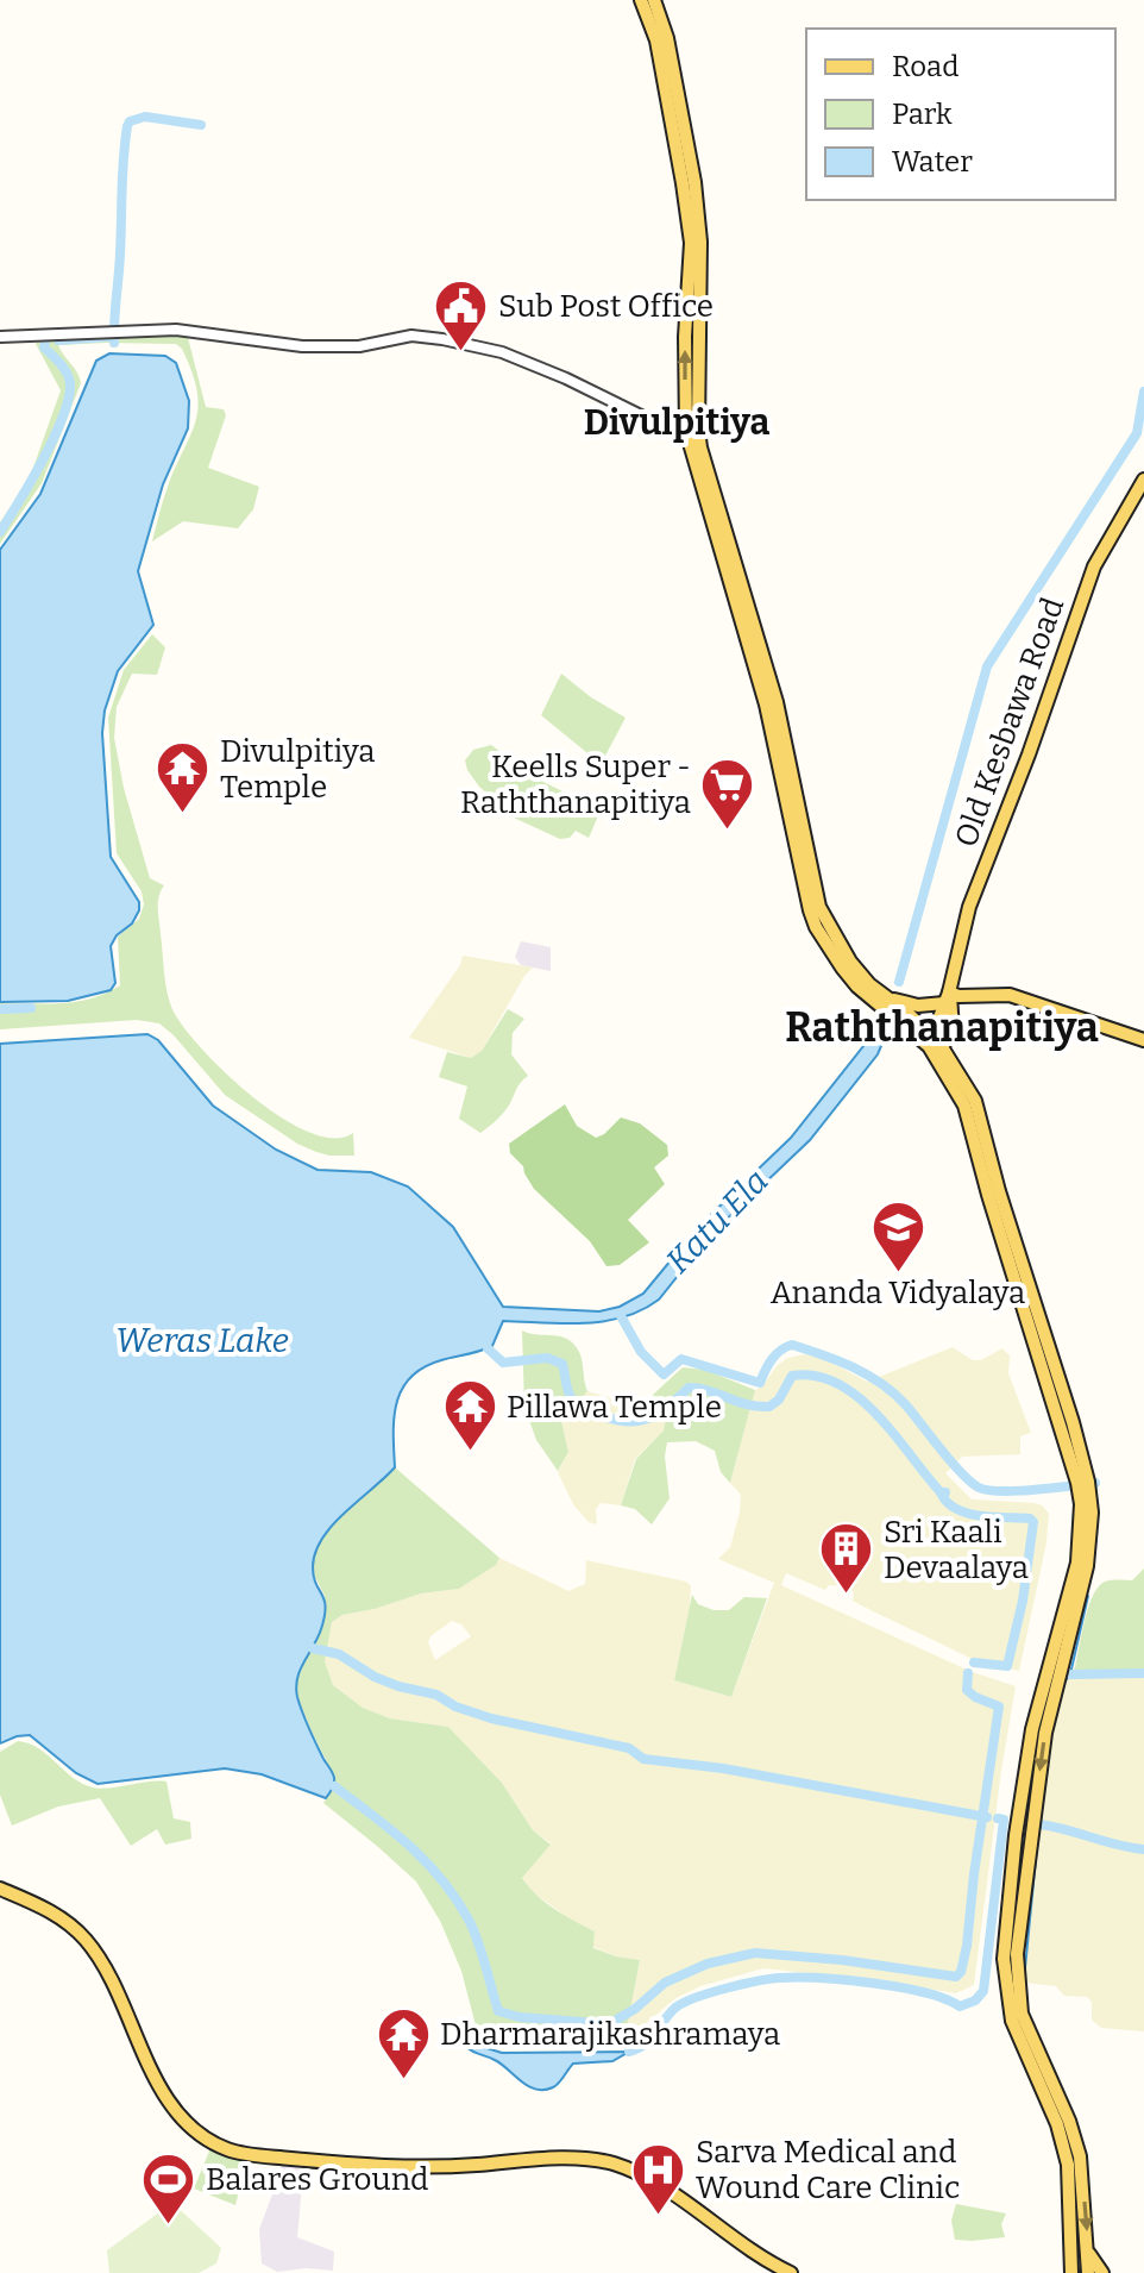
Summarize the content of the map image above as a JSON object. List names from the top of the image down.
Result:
{
  "streets": {
    "main road": ["Old Kesbawa Road"]
  },
  "districts": ["Divulpitiya", "Raththanapitiya"],
  "water": ["Katu Ela", "Weras Lake"],
  "places": {
    "public building": ["Sub Post Office"],
    "temple": ["Divulpitiya Temple", "Pillawa Temple", "Dharmarajikashramaya"],
    "supermarket": ["Keells Super - Raththanapitiya"],
    "school or university": ["Ananda Vidyalaya"],
    "building": ["Sri Kaali Devaalaya"],
    "hospital": ["Sarva Medical and Wound Care Clinic"],
    "sports": ["Balares Ground"]
  },
  "legend": ["Road", "Park", "Water"]
}
